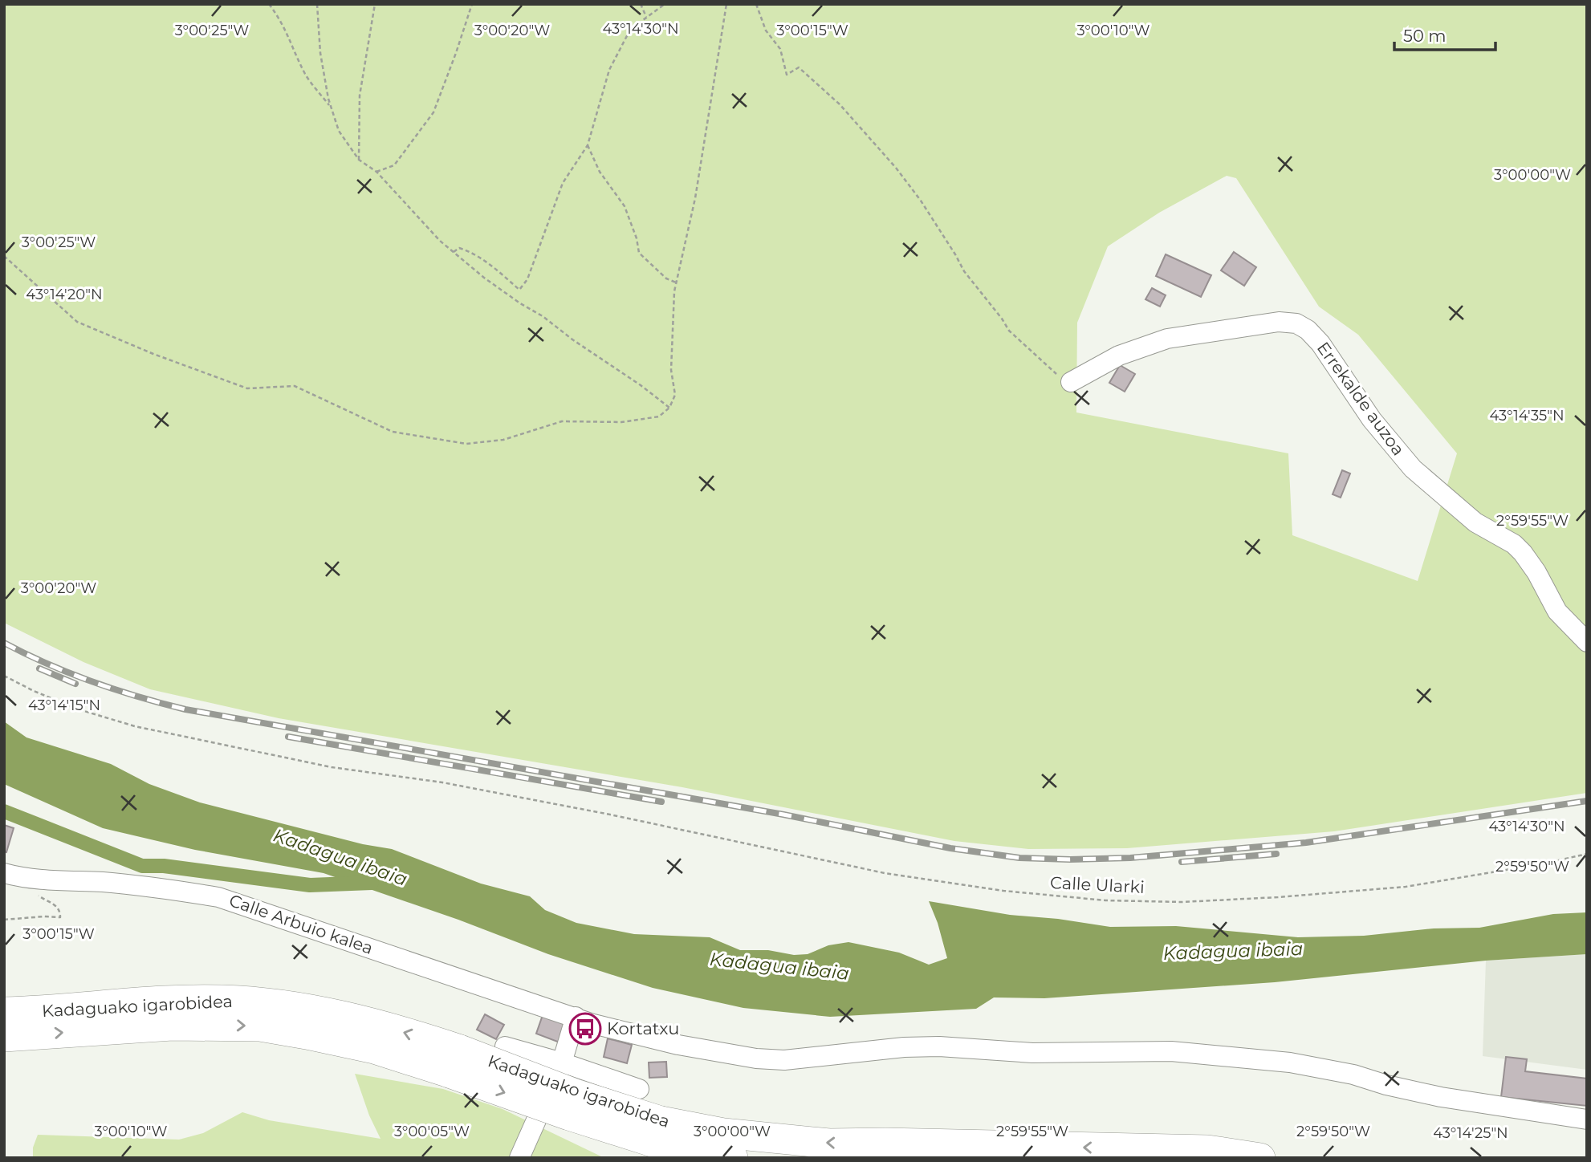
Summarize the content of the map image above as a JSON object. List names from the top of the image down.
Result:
{
  "streets": {
    "highway": ["Kadaguako igarobidea"],
    "street": ["Errekalde auzoa", "Calle Arbuio kalea"],
    "path": ["Calle Ularki"]
  },
  "water": ["Kadagua ibaia"],
  "places": {
    "bus stop": ["Kortatxu"]
  },
  "scale_bar": "50 m",
  "coordinates": [
    "43°14'30\"N",
    "3°00'20\"W",
    "3°00'25\"W",
    "3°00'15\"W",
    "3°00'10\"W",
    "3°00'00\"W",
    "43°14'20\"N",
    "43°14'35\"N",
    "2°59'55\"W",
    "43°14'15\"N",
    "2°59'50\"W",
    "3°00'05\"W",
    "43°14'25\"N"
  ]
}
